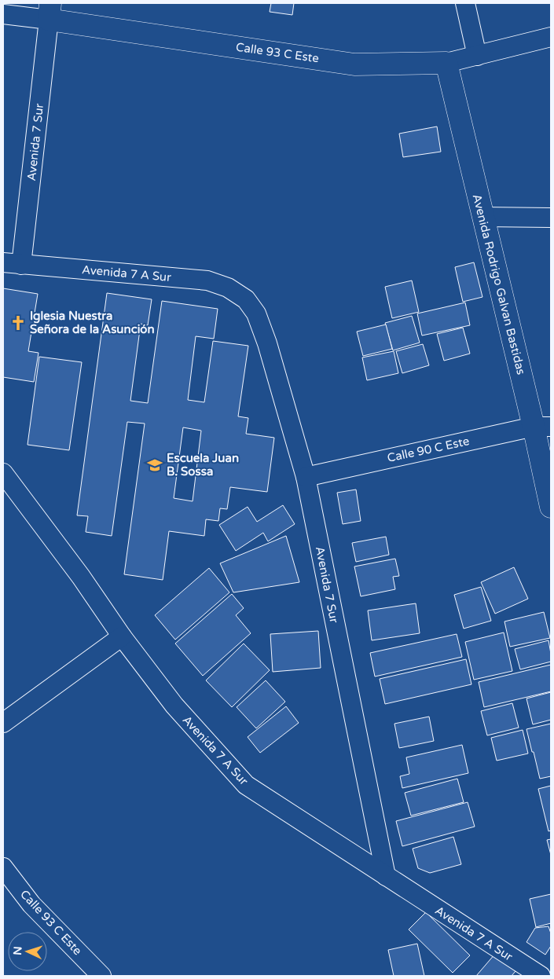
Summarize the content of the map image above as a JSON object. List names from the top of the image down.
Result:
{
  "streets": {
    "street": [
      "Calle 93 C Este",
      "Avenida 7 Sur",
      "Avenida 7 A Sur",
      "Avenida Rodrigo Galvan Bastidas",
      "Calle 90 C Este"
    ]
  },
  "crossings": [
    ["Calle 93 C Este", "Avenida 7 Sur"],
    ["Calle 93 C Este", "Avenida Rodrigo Galvan Bastidas"],
    ["Avenida 7 Sur", "Avenida 7 A Sur"],
    ["Avenida 7 Sur", "Calle 90 C Este"],
    ["Avenida Rodrigo Galvan Bastidas", "Calle 90 C Este"]
  ],
  "places": {
    "church": ["Iglesia Nuestra Señora de la Asunción"],
    "school or university": ["Escuela Juan B. Sossa"]
  },
  "north": "left"
}
